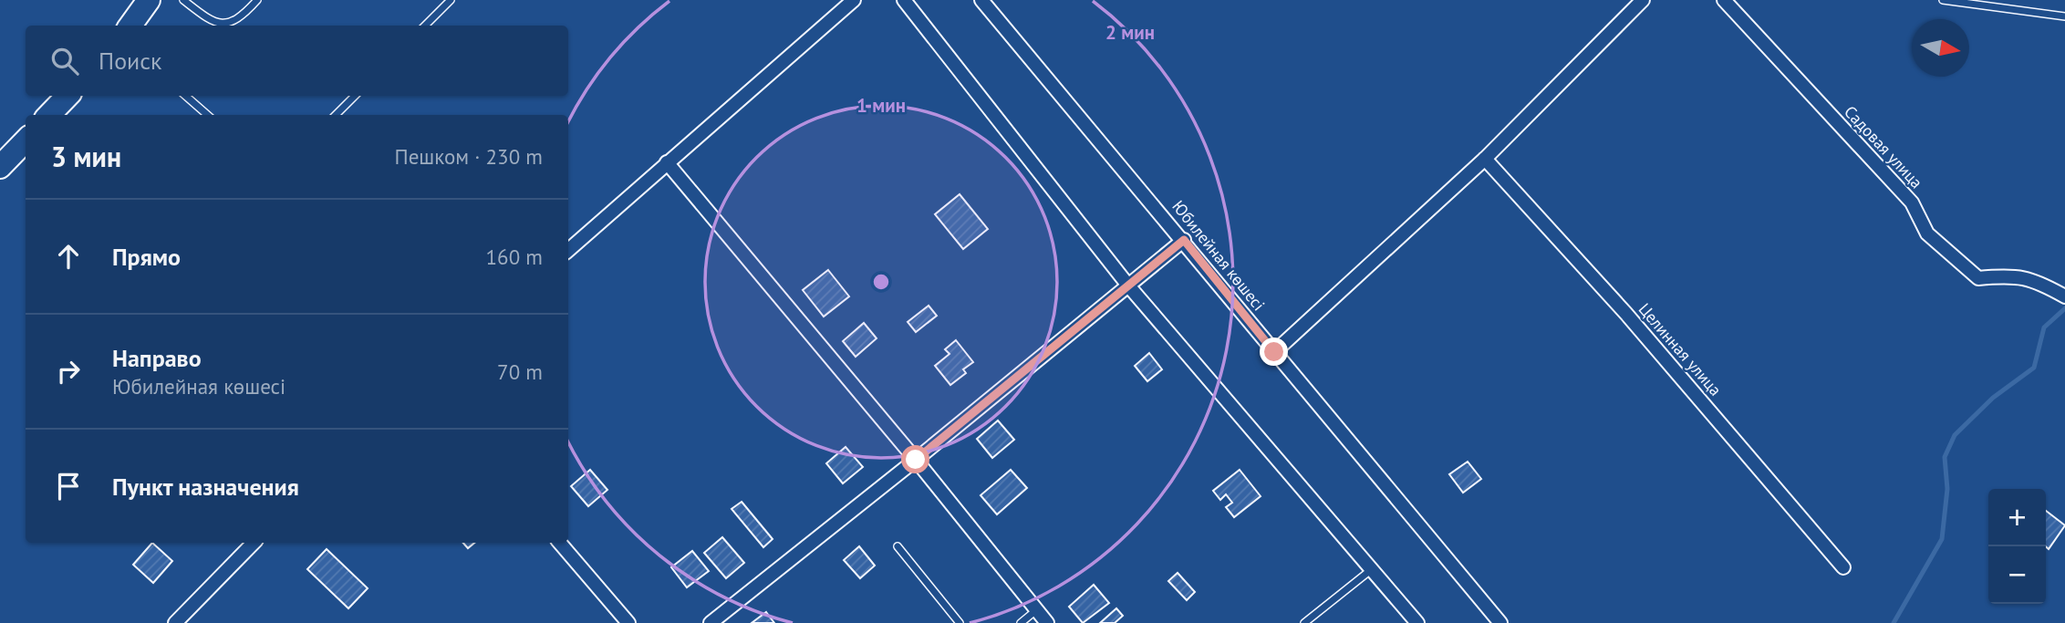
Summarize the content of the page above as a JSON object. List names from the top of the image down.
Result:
{
  "streets": {
    "street": ["Садовая улица", "Юбилейная көшесі", "Целинная улица"]
  },
  "north": "right",
  "page": {
    "search": "Поиск",
    "heading": ["3 мин", "Пешком · 230 m"],
    "list": [
      ["Прямо", "160 m"],
      ["Направо", "Юбилейная көшесі", "70 m"],
      "Пункт назначения"
    ],
    "map_buttons": ["+", "−"]
  },
  "rings": ["2 мин", "1 мин"]
}
